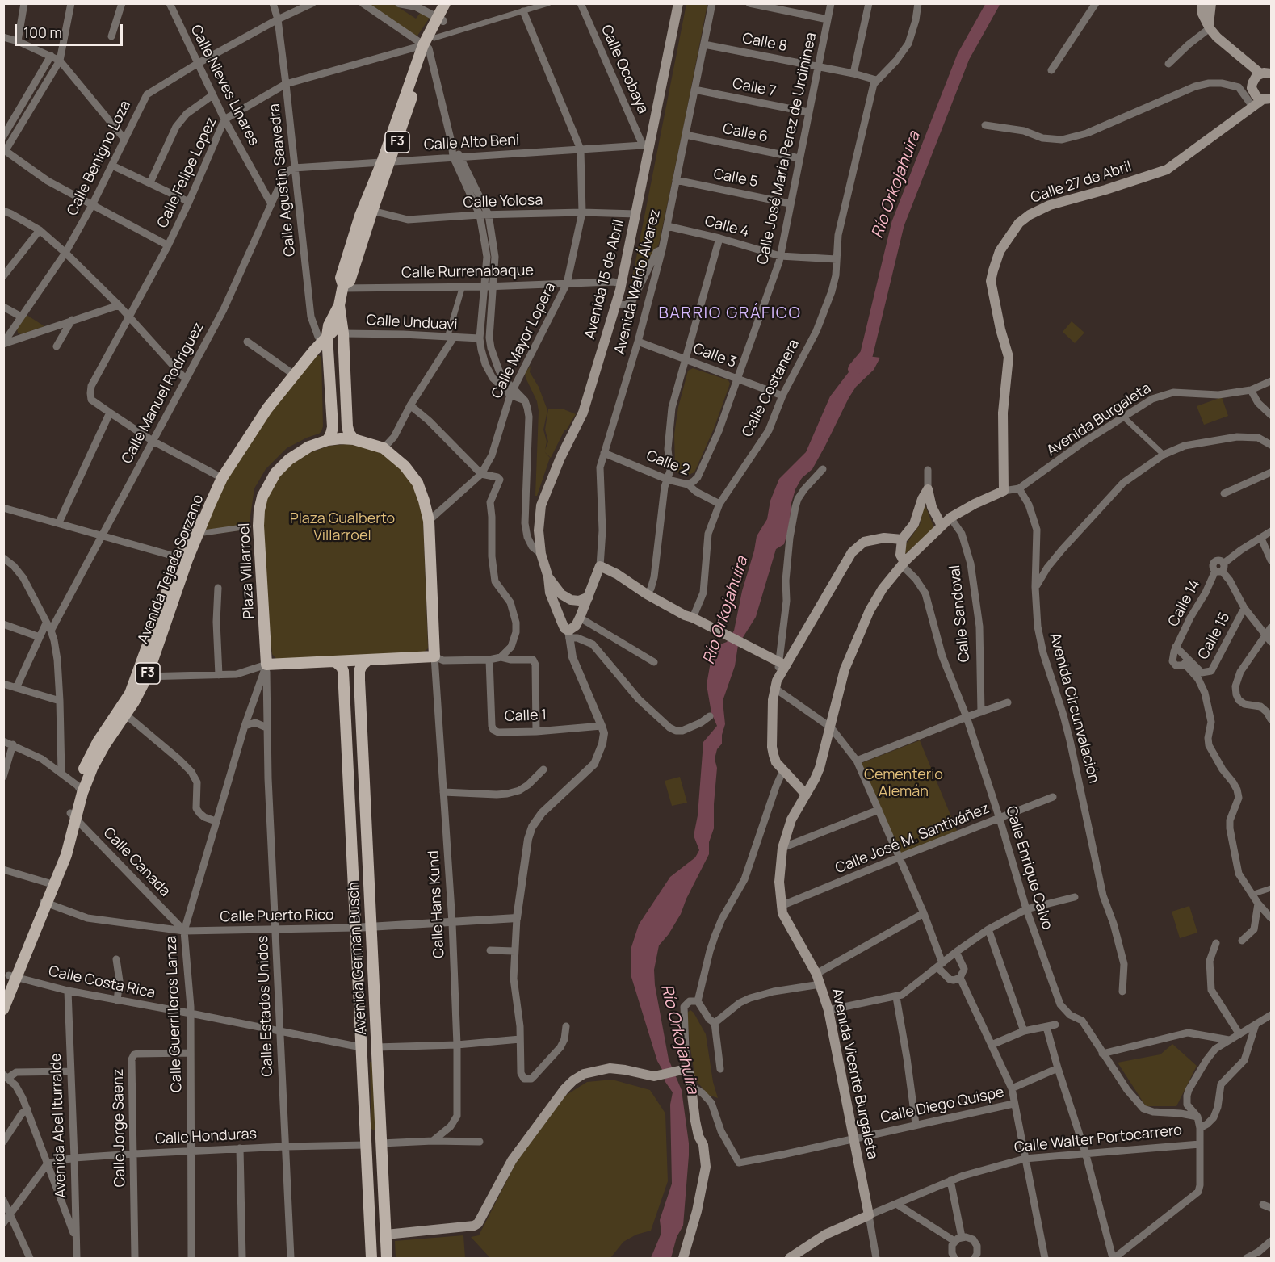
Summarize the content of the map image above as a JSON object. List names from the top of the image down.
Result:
{
  "streets": {
    "main road": [
      "F3",
      "Calle 27 de Abril",
      "Avenida 15 de Abril",
      "Avenida Tejada Sorzano",
      "Plaza Villarroel",
      "Avenida German Busch",
      "Avenida Vicente Burgaleta",
      "Calle Walter Portocarrero"
    ],
    "street": [
      "Calle 8",
      "Calle Ocobaya",
      "Calle Nieves Linares",
      "Calle 7",
      "Calle 6",
      "Calle Alto Beni",
      "Calle José María Perez de Urdininea",
      "Calle Benigno Loza",
      "Calle Felipe Lopez",
      "Calle 5",
      "Calle Agustin Saavedra",
      "Calle Yolosa",
      "Calle 4",
      "Calle Rurrenabaque",
      "Avenida Waldo Álvarez",
      "Calle Unduavi",
      "Calle Mayor Lopera",
      "Calle 3",
      "Calle Costanera",
      "Calle Manuel Rodriguez",
      "Avenida Burgaleta",
      "Calle 2",
      "Calle 14",
      "Calle Sandoval",
      "Calle 15",
      "Avenida Circunvalación",
      "Calle 1",
      "Calle José M. Santiváñez",
      "Calle Canada",
      "Calle Enrique Calvo",
      "Calle Hans Kund",
      "Calle Puerto Rico",
      "Calle Costa Rica",
      "Calle Estados Unidos",
      "Calle Guerrilleros Lanza",
      "Calle Diego Quispe",
      "Avenida Abel Iturralde",
      "Calle Jorge Saenz",
      "Calle Honduras"
    ]
  },
  "crossings": [
    ["Calle 8", "Calle José María Perez de Urdininea"],
    ["Calle 8", "Avenida Waldo Álvarez"],
    ["Calle 8", "Calle Costanera"],
    ["Calle Ocobaya", "Calle Alto Beni"],
    ["Calle Ocobaya", "Avenida 15 de Abril"],
    ["Calle Nieves Linares", "Calle Benigno Loza"],
    ["Calle Nieves Linares", "Calle Felipe Lopez"],
    ["Calle Nieves Linares", "Calle Manuel Rodriguez"],
    ["Calle 7", "Calle José María Perez de Urdininea"],
    ["Calle 7", "Avenida Waldo Álvarez"],
    ["Calle 6", "Calle José María Perez de Urdininea"],
    ["Calle 6", "Avenida Waldo Álvarez"],
    ["F3", "Calle Alto Beni"],
    ["F3", "Calle Felipe Lopez"],
    ["F3", "Calle Agustin Saavedra"],
    ["F3", "Calle Yolosa"],
    ["F3", "Calle Rurrenabaque"],
    ["F3", "Calle Unduavi"],
    ["F3", "Avenida Tejada Sorzano"],
    ["Calle Alto Beni", "Calle Agustin Saavedra"],
    ["Calle Alto Beni", "Avenida 15 de Abril"],
    ["Calle Alto Beni", "Calle Mayor Lopera"],
    ["Calle Alto Beni", "Calle Manuel Rodriguez"],
    ["Calle José María Perez de Urdininea", "Calle 5"],
    ["Calle José María Perez de Urdininea", "Calle 4"],
    ["Calle José María Perez de Urdininea", "Calle 3"],
    ["Calle José María Perez de Urdininea", "Calle 2"],
    ["Calle Benigno Loza", "Calle Agustin Saavedra"],
    ["Calle Felipe Lopez", "Calle Agustin Saavedra"],
    ["Calle 5", "Avenida Waldo Álvarez"],
    ["Calle Agustin Saavedra", "Calle Manuel Rodriguez"],
    ["Calle Agustin Saavedra", "Avenida Tejada Sorzano"],
    ["Calle 27 de Abril", "Avenida Burgaleta"],
    ["Calle 27 de Abril", "Avenida Vicente Burgaleta"],
    ["Calle Yolosa", "Avenida 15 de Abril"],
    ["Calle Yolosa", "Calle Mayor Lopera"],
    ["Calle 4", "Avenida Waldo Álvarez"],
    ["Calle 4", "Calle Costanera"],
    ["Calle Rurrenabaque", "Avenida 15 de Abril"],
    ["Calle Rurrenabaque", "Calle Mayor Lopera"],
    ["Avenida Waldo Álvarez", "Calle 3"],
    ["Avenida Waldo Álvarez", "Calle 2"],
    ["Calle Unduavi", "Avenida Tejada Sorzano"],
    ["Calle Mayor Lopera", "Plaza Villarroel"],
    ["Calle 3", "Calle Costanera"],
    ["Calle Costanera", "Calle 2"],
    ["Avenida Burgaleta", "Avenida Circunvalación"],
    ["Avenida Burgaleta", "Avenida Vicente Burgaleta"],
    ["Avenida Tejada Sorzano", "Calle Canada"],
    ["Avenida Tejada Sorzano", "Calle Puerto Rico"],
    ["Avenida Tejada Sorzano", "Calle Costa Rica"],
    ["Plaza Villarroel", "Calle Hans Kund"],
    ["Plaza Villarroel", "Calle Estados Unidos"],
    ["Plaza Villarroel", "Calle Guerrilleros Lanza"],
    ["Calle Sandoval", "Avenida Vicente Burgaleta"],
    ["Calle José M. Santiváñez", "Calle Enrique Calvo"],
    ["Calle José M. Santiváñez", "Avenida Vicente Burgaleta"],
    ["Calle Canada", "Calle Puerto Rico"],
    ["Calle Canada", "Calle Guerrilleros Lanza"],
    ["Calle Enrique Calvo", "Avenida Vicente Burgaleta"],
    ["Calle Enrique Calvo", "Calle Walter Portocarrero"],
    ["Calle Hans Kund", "Calle Puerto Rico"],
    ["Calle Puerto Rico", "Avenida German Busch"],
    ["Calle Puerto Rico", "Calle Estados Unidos"],
    ["Calle Puerto Rico", "Calle Guerrilleros Lanza"],
    ["Avenida German Busch", "Calle Costa Rica"],
    ["Avenida German Busch", "Calle Honduras"],
    ["Calle Costa Rica", "Calle Estados Unidos"],
    ["Calle Costa Rica", "Calle Guerrilleros Lanza"],
    ["Calle Costa Rica", "Avenida Abel Iturralde"],
    ["Calle Estados Unidos", "Calle Guerrilleros Lanza"],
    ["Calle Estados Unidos", "Calle Honduras"],
    ["Calle Guerrilleros Lanza", "Calle Jorge Saenz"],
    ["Calle Guerrilleros Lanza", "Calle Honduras"],
    ["Avenida Vicente Burgaleta", "Calle Diego Quispe"],
    ["Avenida Vicente Burgaleta", "Calle Walter Portocarrero"],
    ["Avenida Abel Iturralde", "Calle Honduras"],
    ["Calle Jorge Saenz", "Calle Honduras"]
  ],
  "districts": ["BARRIO GRÁFICO"],
  "water": ["Río Orkojahuira"],
  "parks": ["Plaza Gualberto Villarroel", "Cementerio Alemán"],
  "scale_bar": "100 m"
}
